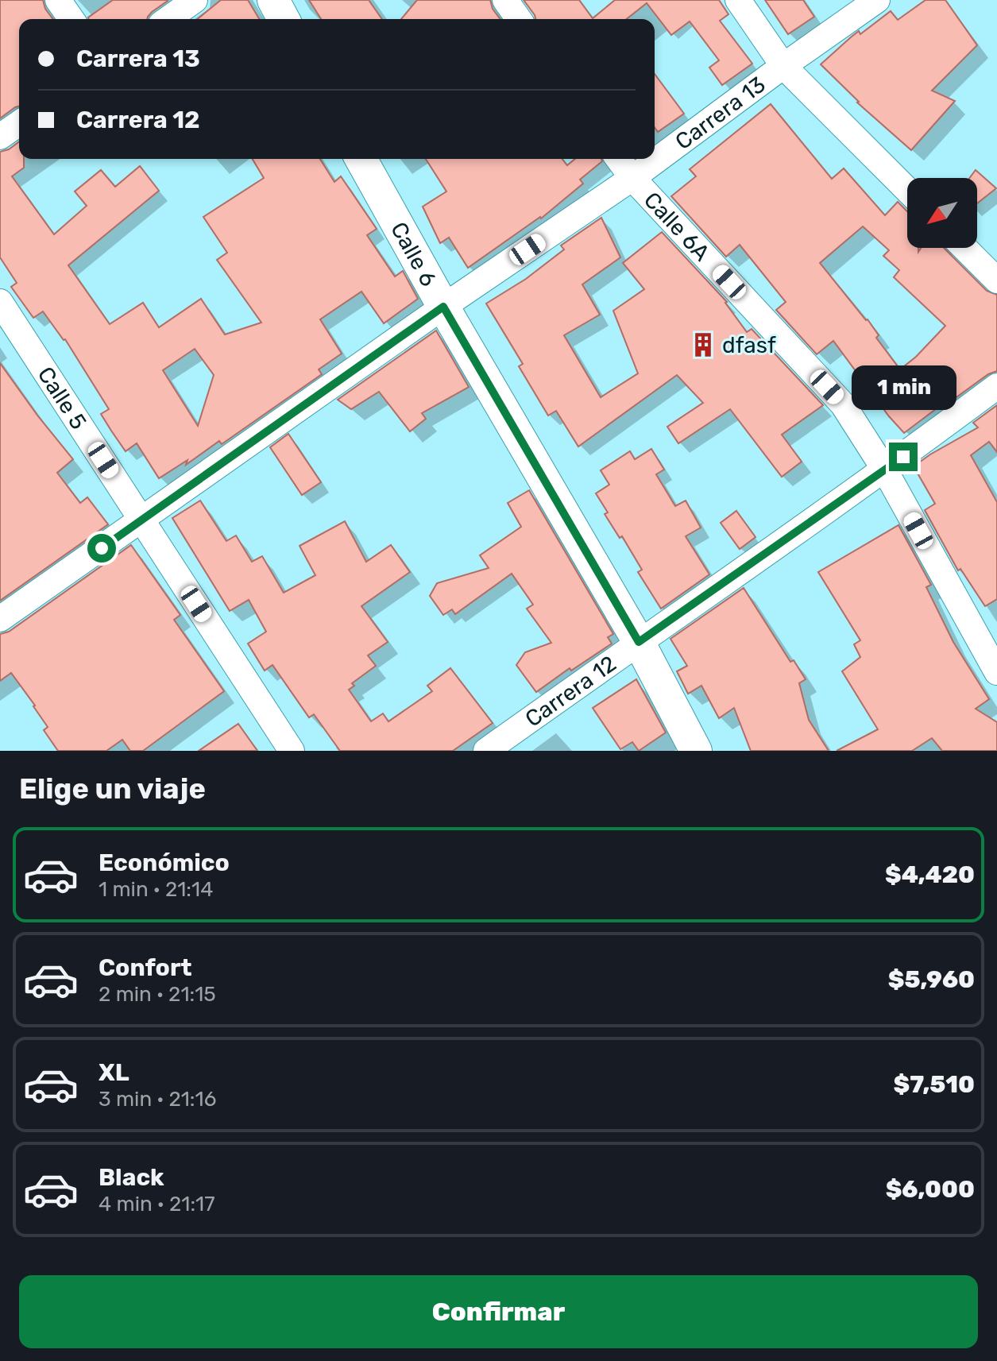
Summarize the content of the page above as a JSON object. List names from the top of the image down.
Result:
{
  "streets": {
    "street": [
      "Carrera 13",
      "Calle 6A",
      "Calle 6",
      "Calle 5",
      "Carrera 12"
    ]
  },
  "crossings": [
    ["Carrera 13", "Calle 6A"],
    ["Carrera 13", "Calle 6"],
    ["Carrera 13", "Calle 5"],
    ["Calle 6A", "Carrera 12"],
    ["Calle 6", "Carrera 12"]
  ],
  "places": {
    "building": ["dfasf"]
  },
  "north": "bottom left",
  "page": {
    "banner": ["Carrera 13", "Carrera 12"],
    "bubble": "1 min",
    "heading": "Elige un viaje",
    "list": [
      {
        "name": "Económico",
        "note": "1 min · 21:14",
        "value": "$4,420"
      },
      {
        "name": "Confort",
        "note": "2 min · 21:15",
        "value": "$5,960"
      },
      {
        "name": "XL",
        "note": "3 min · 21:16",
        "value": "$7,510"
      },
      {
        "name": "Black",
        "note": "4 min · 21:17",
        "value": "$6,000"
      }
    ],
    "buttons": "Confirmar"
  }
}
